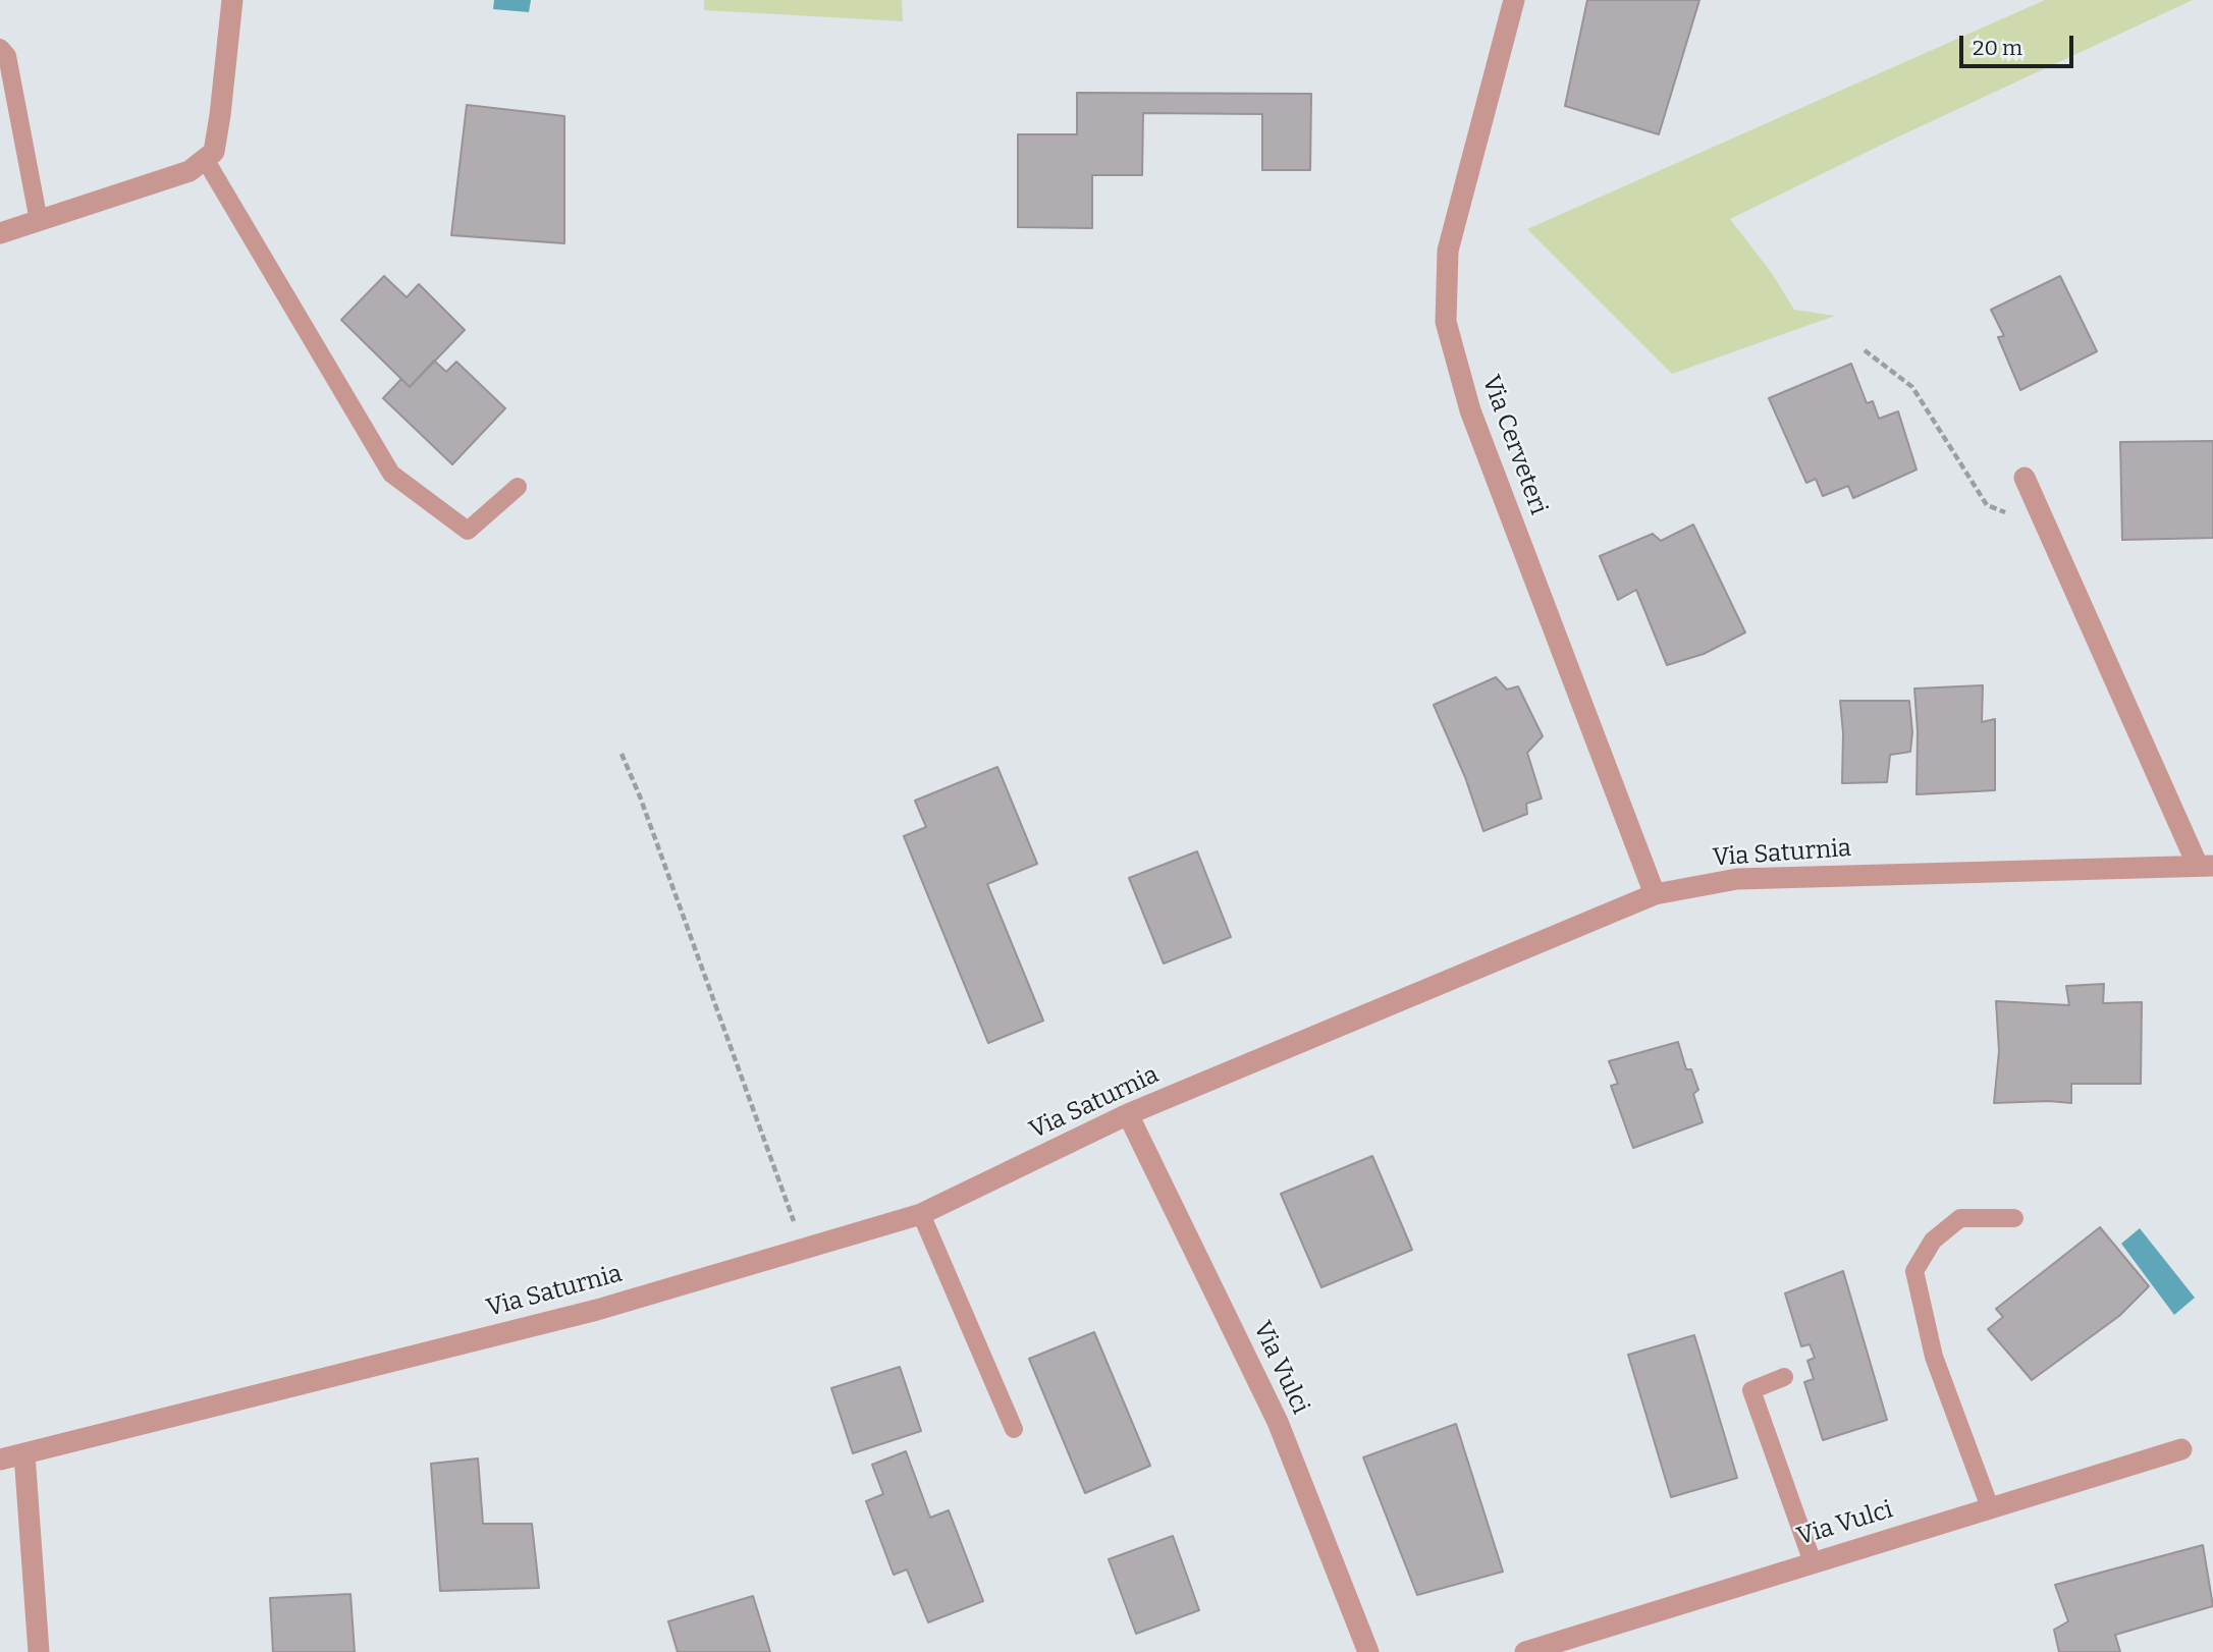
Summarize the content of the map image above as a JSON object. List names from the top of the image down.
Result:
{
  "streets": {
    "street": ["Via Cerveteri", "Via Saturnia", "Via Vulci"]
  },
  "crossings": [
    ["Via Cerveteri", "Via Saturnia"],
    ["Via Saturnia", "Via Vulci"]
  ],
  "scale_bar": "20 m"
}
